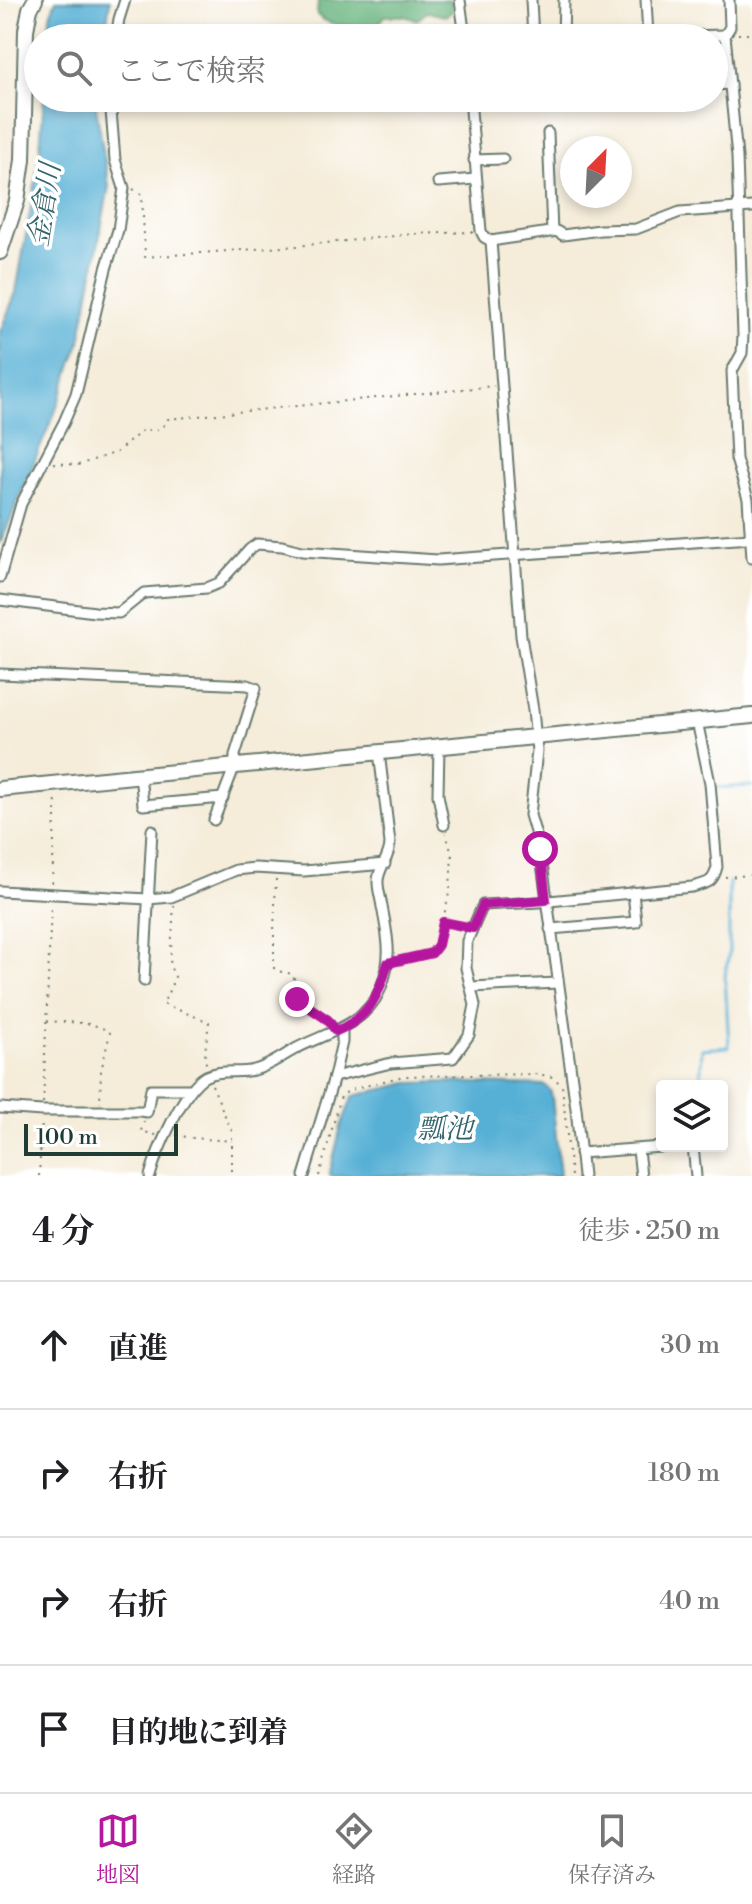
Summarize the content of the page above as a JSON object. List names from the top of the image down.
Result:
{
  "water": ["金倉川", "瓢池"],
  "scale_bar": "100 m",
  "north": "top right",
  "page": {
    "search": "ここで検索",
    "scale": "100 m",
    "heading": ["4 分", "徒歩 · 250 m"],
    "list": [
      ["直進", "30 m"],
      ["右折", "180 m"],
      ["右折", "40 m"],
      "目的地に到着"
    ],
    "nav": ["地図", "経路", "保存済み"]
  }
}
